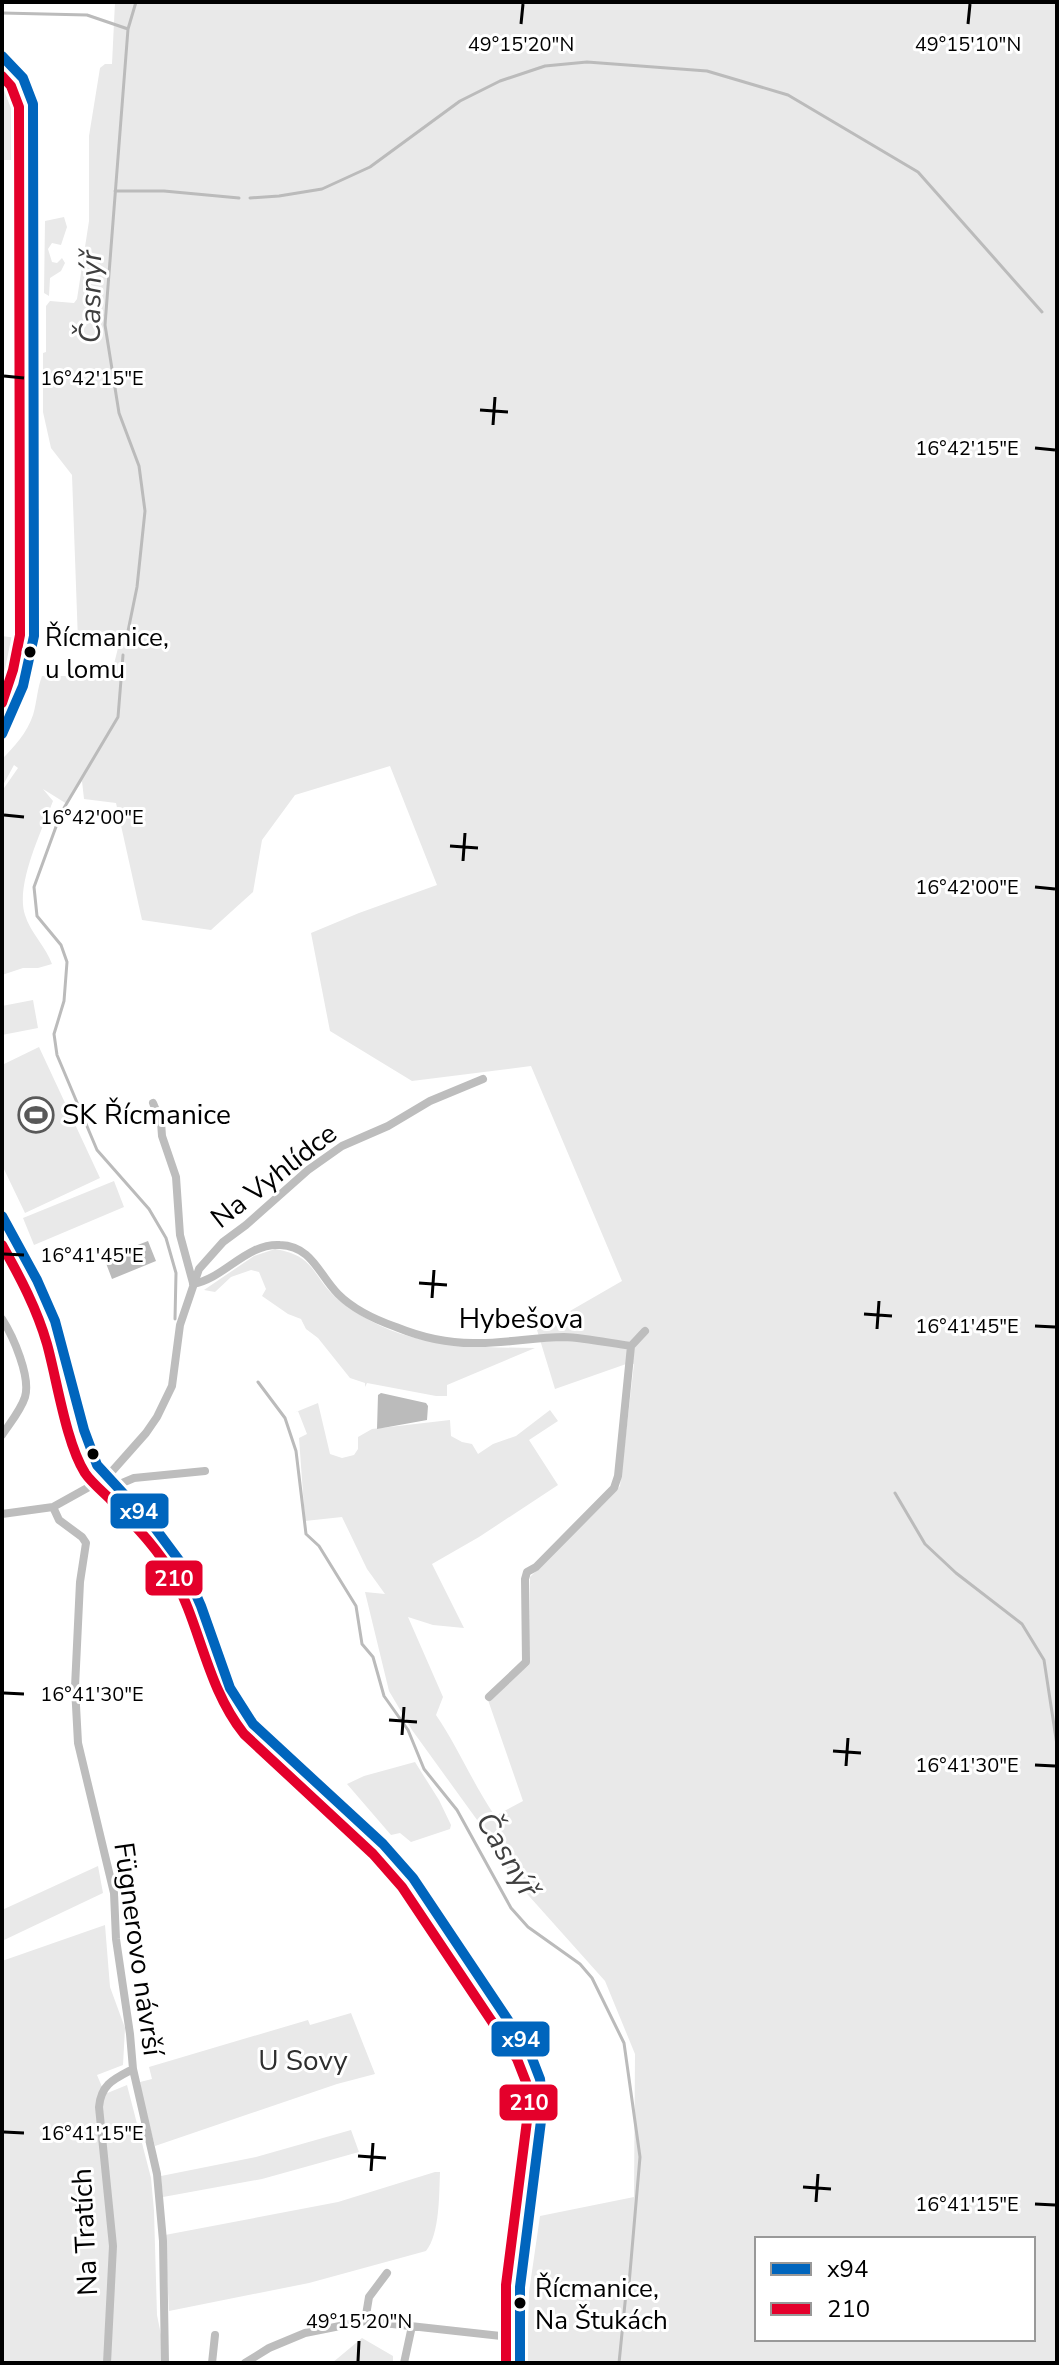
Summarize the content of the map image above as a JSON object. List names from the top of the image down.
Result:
{
  "streets": {
    "street": [
      "Na Vyhlídce",
      "Hybešova",
      "Fügnerovo návrší",
      "Na Tratích"
    ]
  },
  "crossings": [
    ["Na Vyhlídce", "Hybešova"],
    ["Fügnerovo návrší", "Na Tratích"]
  ],
  "water": ["Časnýř"],
  "parks": ["U Sovy"],
  "places": {
    "other": ["Řícmanice, u lomu", "Řícmanice, Na Štukách"],
    "sports": ["SK Řícmanice"]
  },
  "lines": ["transit line x94", "transit line 210"],
  "legend": ["x94", "210"],
  "coordinates": [
    "49°15'20\"N",
    "49°15'10\"N",
    "16°42'15\"E",
    "16°42'00\"E",
    "16°41'45\"E",
    "16°41'30\"E",
    "16°41'15\"E"
  ]
}
